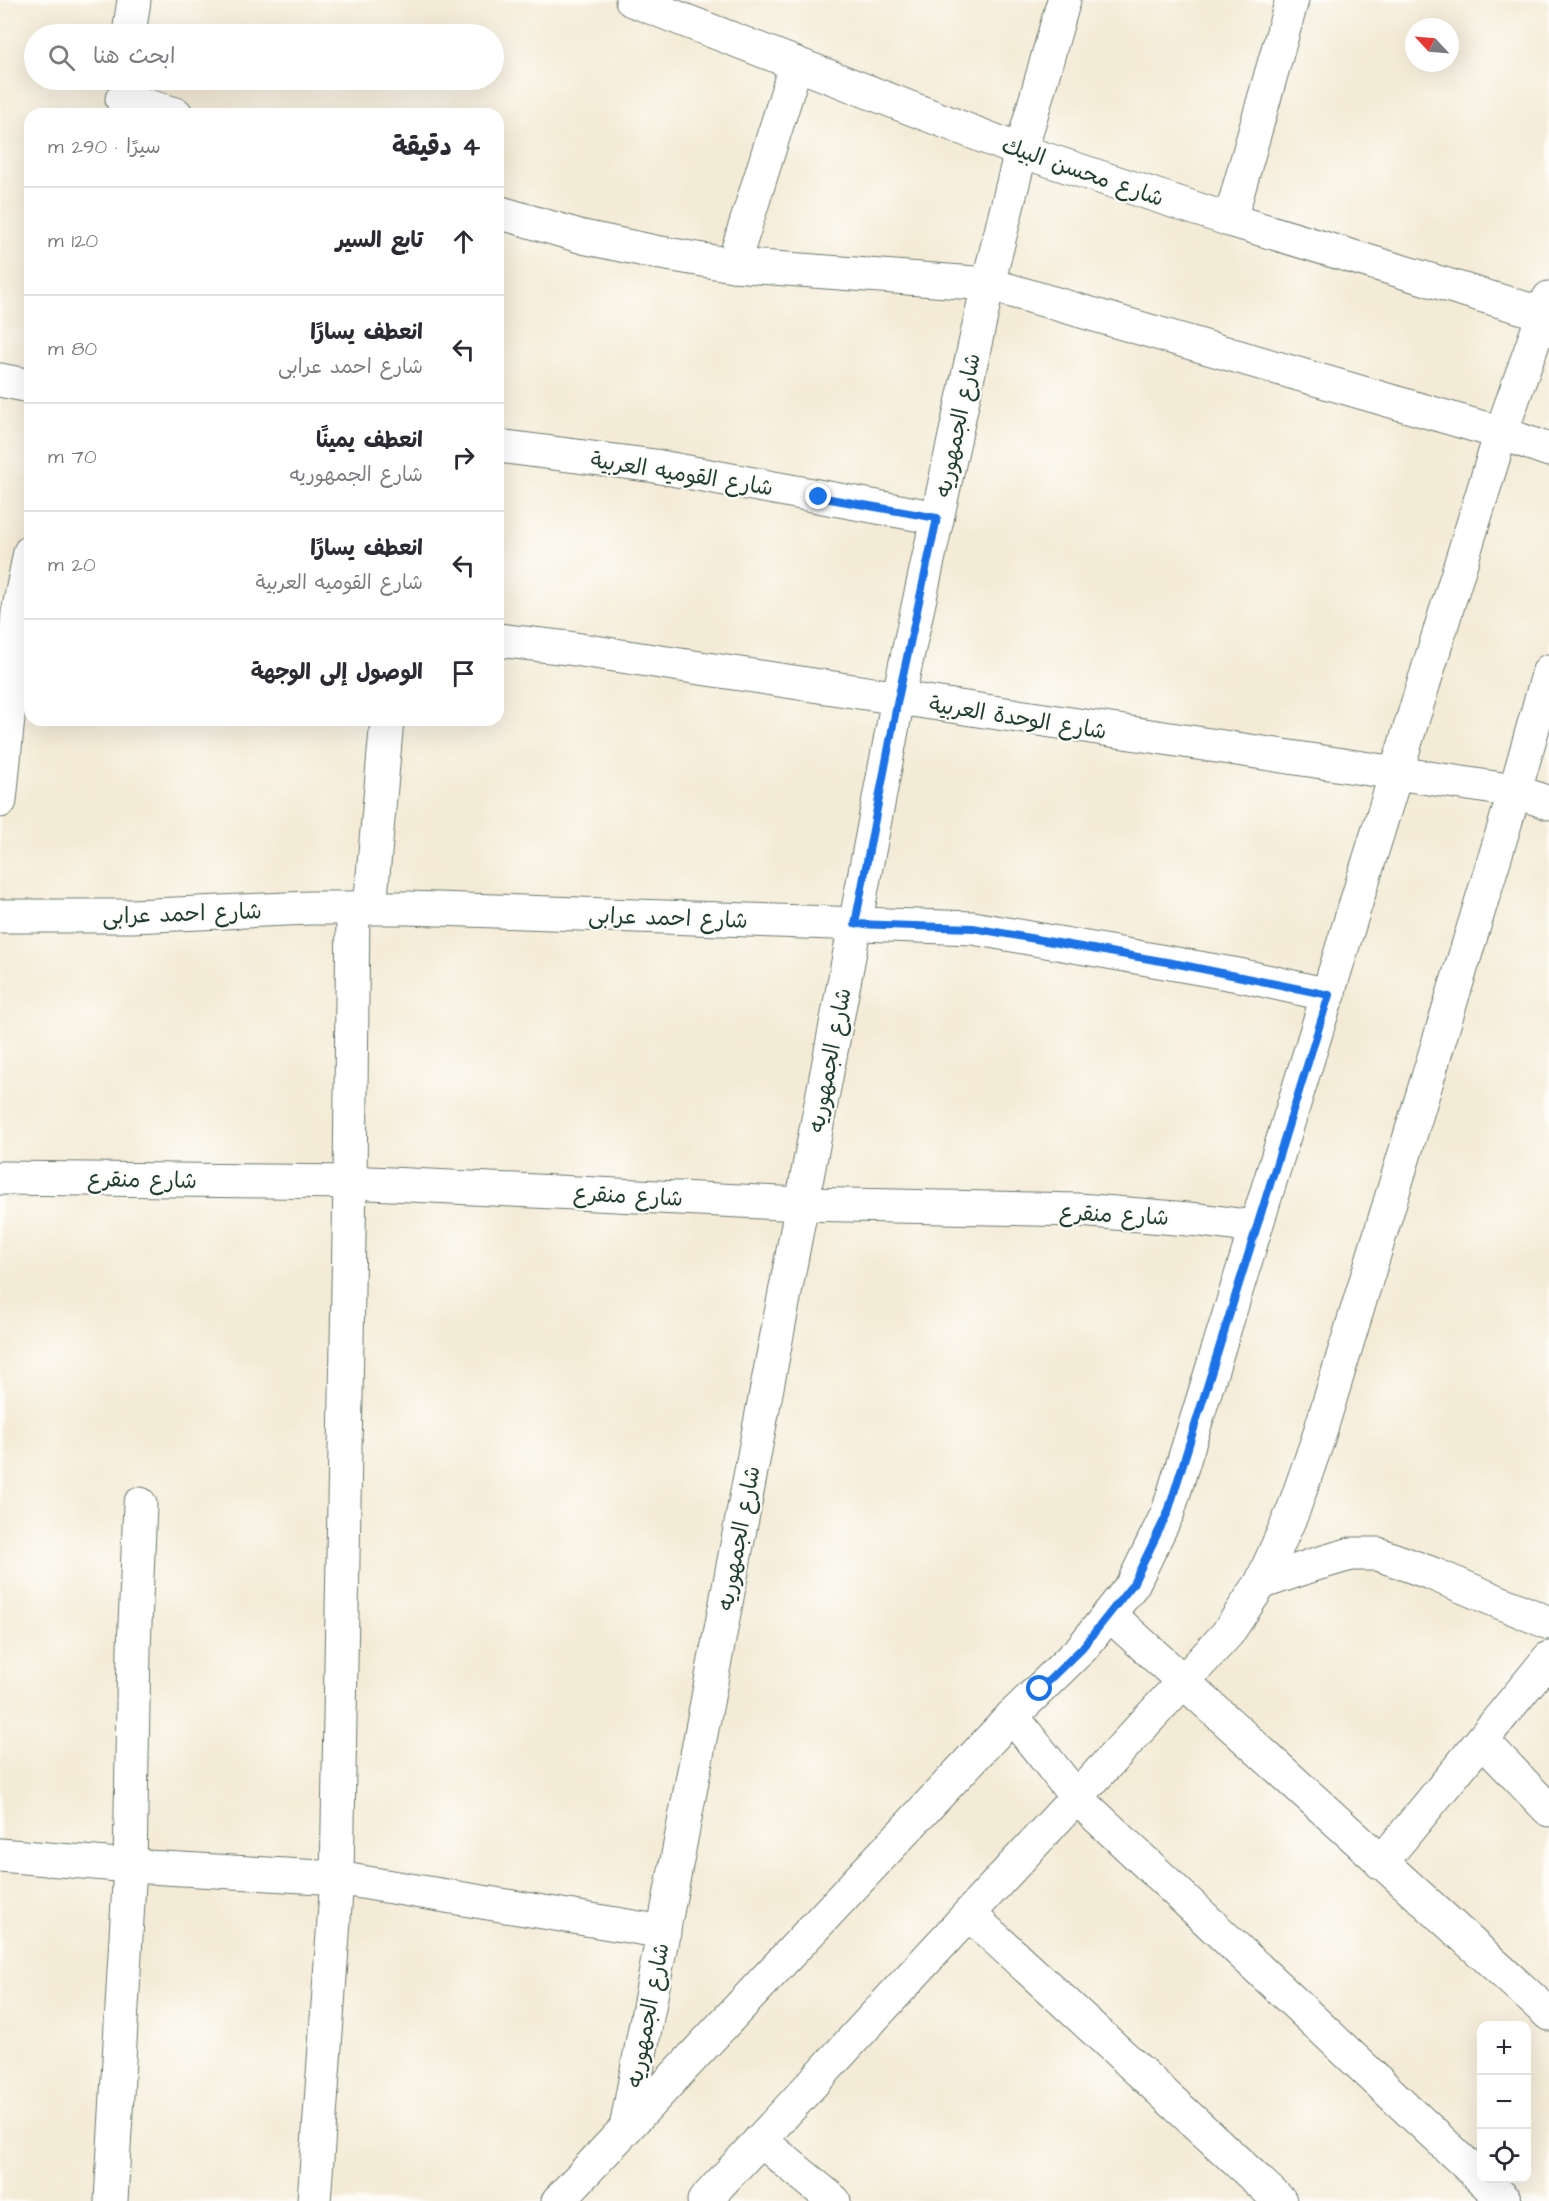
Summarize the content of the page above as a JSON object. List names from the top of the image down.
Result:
{
  "streets": {
    "street": [
      "شارع محسن البيك",
      "شارع الجمهوريه",
      "شارع القوميه العربية",
      "شارع الوحدة العربية",
      "شارع احمد عرابى",
      "شارع منقرع"
    ]
  },
  "crossings": [
    ["شارع محسن البيك", "شارع الجمهوريه"],
    ["شارع الجمهوريه", "شارع القوميه العربية"],
    ["شارع الجمهوريه", "شارع الوحدة العربية"],
    ["شارع الجمهوريه", "شارع احمد عرابى"],
    ["شارع الجمهوريه", "شارع منقرع"]
  ],
  "north": "top left",
  "page": {
    "search": "ابحث هنا",
    "heading": ["4 دقيقة", "سيرًا · 290 m"],
    "list": [
      ["تابع السير", "120 m"],
      ["انعطف يسارًا", "شارع احمد عرابى", "80 m"],
      ["انعطف يمينًا", "شارع الجمهوريه", "70 m"],
      ["انعطف يسارًا", "شارع القوميه العربية", "20 m"],
      "الوصول إلى الوجهة"
    ],
    "map_buttons": ["+", "−"]
  }
}
